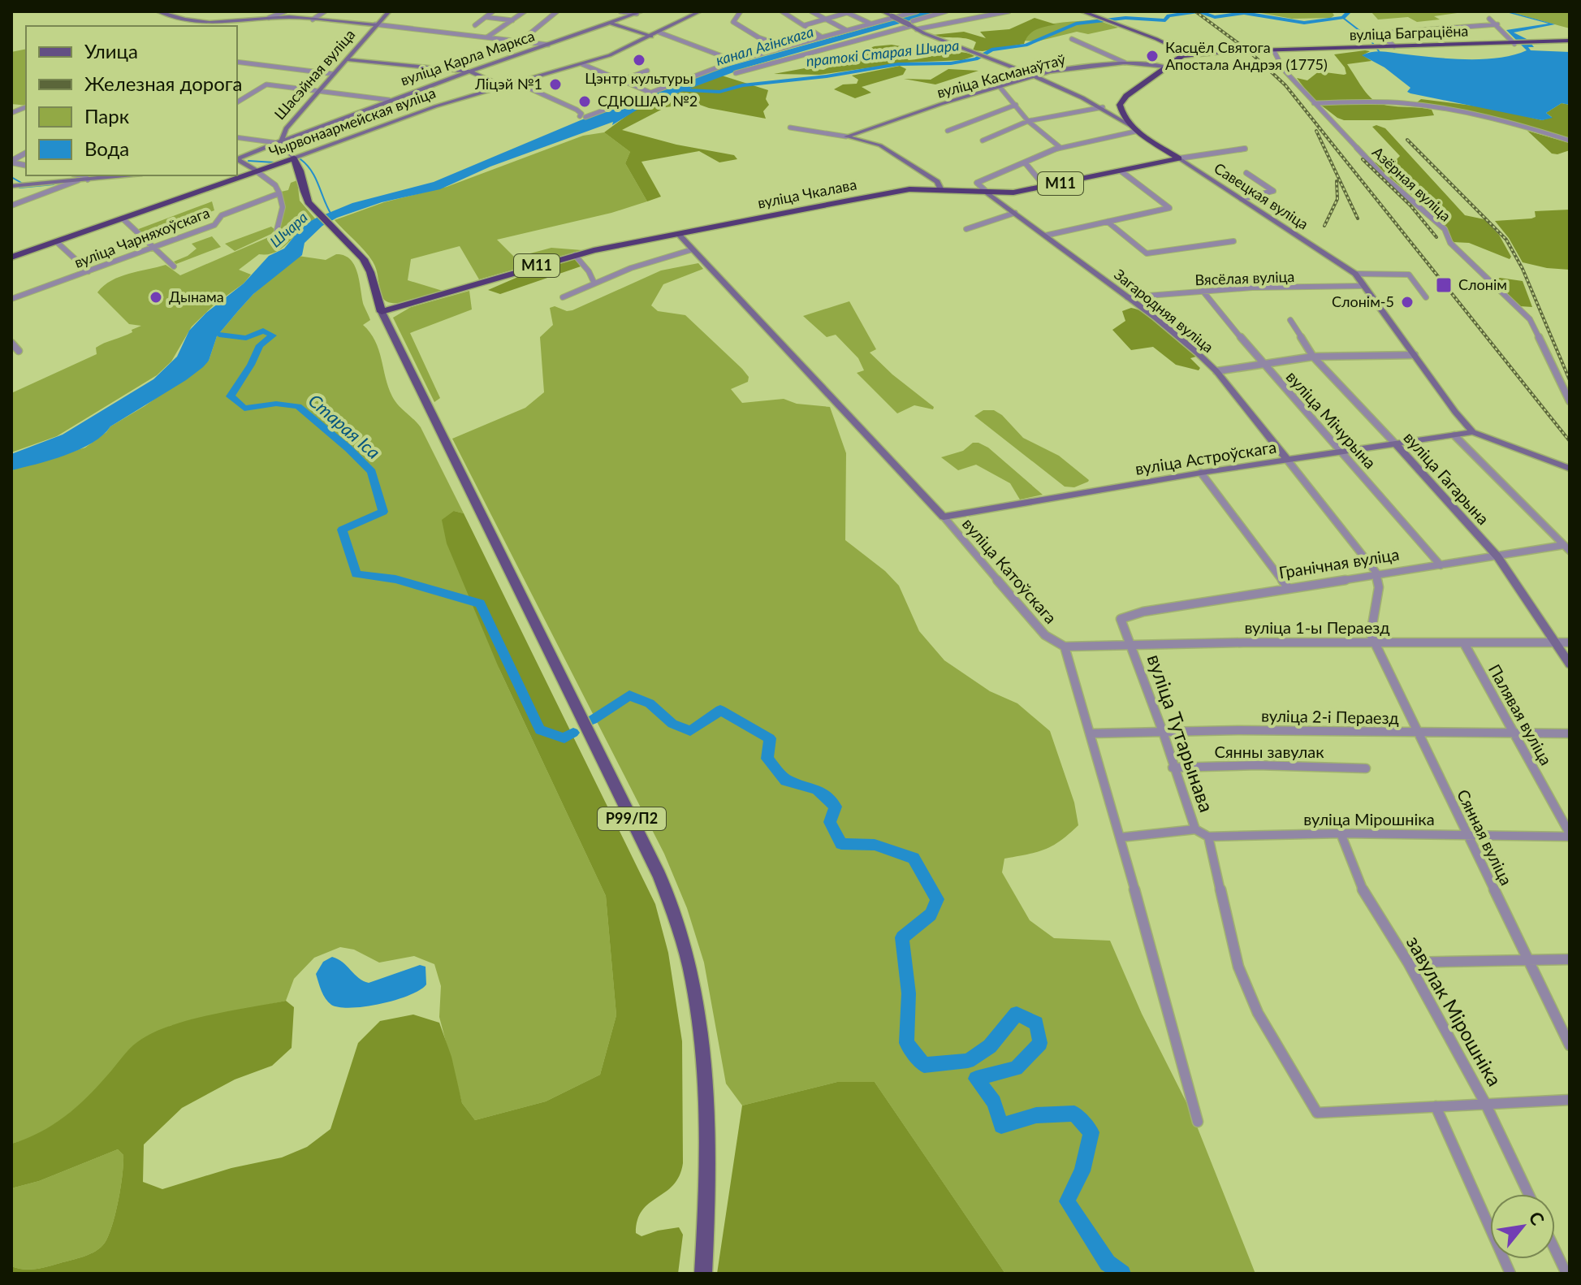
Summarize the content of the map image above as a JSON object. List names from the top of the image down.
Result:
{
  "streets": {
    "highway": [
      "вуліца Баграціёна",
      "Чырвонаармейская вуліца",
      "М11",
      "вуліца Чкалава",
      "Савецкая вуліца"
    ],
    "main road": [
      "вуліца Карла Маркса",
      "Шасэйная вуліца",
      "вуліца Касманаўтаў",
      "Загародняя вуліца",
      "вуліца Астроўскага",
      "вуліца Гагарына",
      "вуліца Катоўскага",
      "Р99/П2"
    ],
    "street": [
      "Азёрная вуліца",
      "вуліца Чарняхоўскага",
      "Вясёлая вуліца",
      "вуліца Мічурына",
      "Гранічная вуліца",
      "вуліца 1-ы Пераезд",
      "Палявая вуліца",
      "вуліца 2-і Пераезд",
      "вуліца Тутарынава",
      "Сянны завулак",
      "вуліца Мірошніка",
      "Сянная вуліца",
      "завулак Мірошніка"
    ]
  },
  "crossings": [
    ["вуліца Баграціёна", "вуліца Касманаўтаў"],
    ["вуліца Баграціёна", "Азёрная вуліца"],
    ["вуліца Карла Маркса", "Шасэйная вуліца"],
    ["Шасэйная вуліца", "Чырвонаармейская вуліца"],
    ["вуліца Чкалава", "Савецкая вуліца"],
    ["вуліца Чкалава", "Загародняя вуліца"],
    ["вуліца Чкалава", "вуліца Катоўскага"],
    ["Савецкая вуліца", "Вясёлая вуліца"],
    ["Савецкая вуліца", "вуліца Астроўскага"],
    ["Вясёлая вуліца", "Загародняя вуліца"],
    ["Вясёлая вуліца", "вуліца Мічурына"],
    ["Загародняя вуліца", "вуліца Астроўскага"],
    ["Загародняя вуліца", "Гранічная вуліца"],
    ["вуліца Мічурына", "вуліца Астроўскага"],
    ["вуліца Мічурына", "Гранічная вуліца"],
    ["вуліца Астроўскага", "вуліца Гагарына"],
    ["вуліца Астроўскага", "вуліца Катоўскага"],
    ["вуліца Гагарына", "Гранічная вуліца"],
    ["вуліца Гагарына", "вуліца 1-ы Пераезд"],
    ["Гранічная вуліца", "вуліца Тутарынава"],
    ["вуліца Катоўскага", "вуліца 1-ы Пераезд"],
    ["вуліца 1-ы Пераезд", "Палявая вуліца"],
    ["вуліца 1-ы Пераезд", "вуліца Тутарынава"],
    ["вуліца 1-ы Пераезд", "Сянная вуліца"],
    ["Палявая вуліца", "вуліца 2-і Пераезд"],
    ["Палявая вуліца", "вуліца Мірошніка"],
    ["вуліца 2-і Пераезд", "вуліца Тутарынава"],
    ["вуліца 2-і Пераезд", "Сянная вуліца"],
    ["вуліца Тутарынава", "Сянны завулак"],
    ["вуліца Тутарынава", "вуліца Мірошніка"],
    ["вуліца Мірошніка", "Сянная вуліца"],
    ["вуліца Мірошніка", "завулак Мірошніка"]
  ],
  "water": [
    "канал Агінскага",
    "пратокі Старая Шчара",
    "Шчара",
    "Старая Іса"
  ],
  "places": {
    "other": [
      "Касцёл Святога Апостала Андрэя (1775)",
      "Цэнтр культуры",
      "Ліцэй №1",
      "СДЮШАР №2",
      "Дынама",
      "Слонім-5"
    ],
    "transit": ["Слонім"]
  },
  "legend": [
    "Улица",
    "Железная дорога",
    "Парк",
    "Вода"
  ],
  "north": "top right"
}
